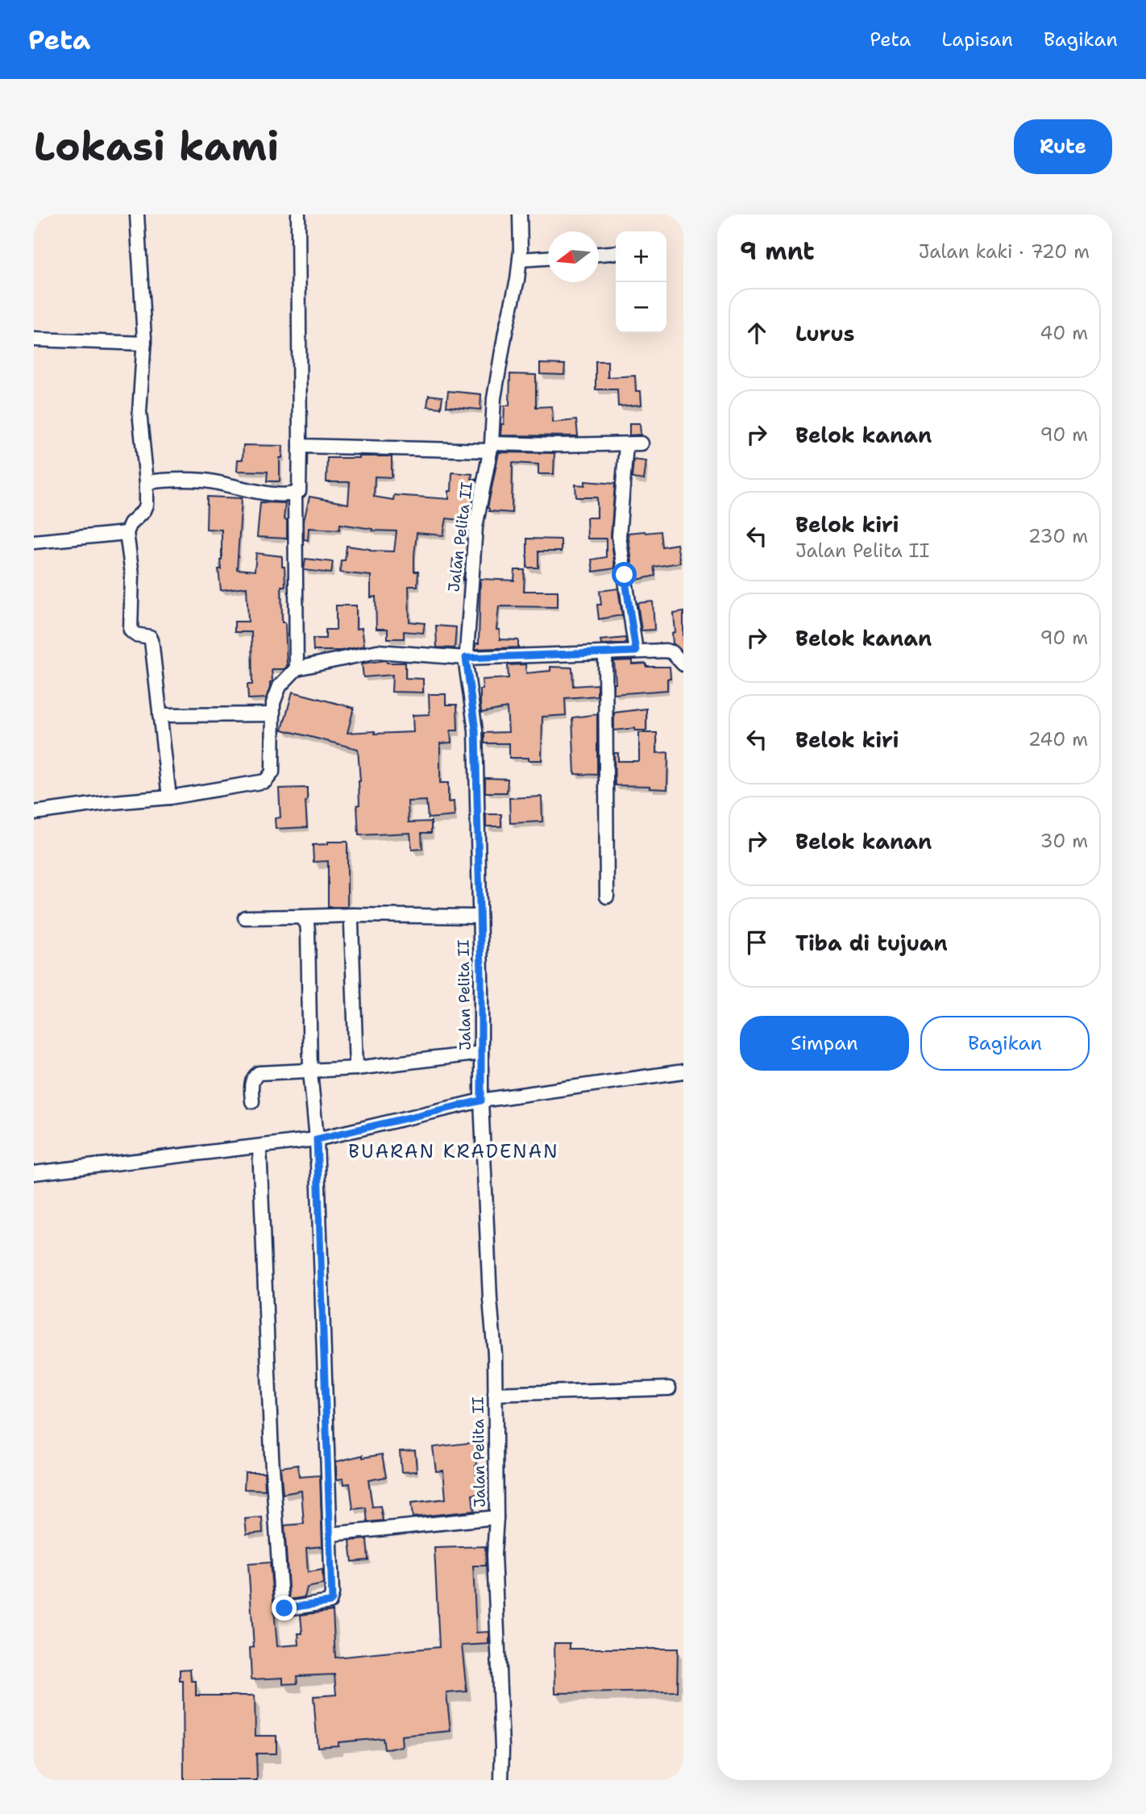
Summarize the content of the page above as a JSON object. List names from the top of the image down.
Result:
{
  "streets": {
    "street": ["Jalan Pelita II"]
  },
  "districts": ["BUARAN KRADENAN"],
  "north": "left",
  "page": {
    "header": "Peta",
    "nav": ["Peta", "Lapisan", "Bagikan"],
    "buttons": [
      "Rute",
      ["Simpan", "Bagikan"]
    ],
    "title": "Lokasi kami",
    "heading": ["9 mnt", "Jalan kaki · 720 m"],
    "map_buttons": ["+", "−"],
    "list": [
      ["Lurus", "40 m"],
      ["Belok kanan", "90 m"],
      ["Belok kiri", "Jalan Pelita II", "230 m"],
      ["Belok kanan", "90 m"],
      ["Belok kiri", "240 m"],
      ["Belok kanan", "30 m"],
      "Tiba di tujuan"
    ]
  }
}
